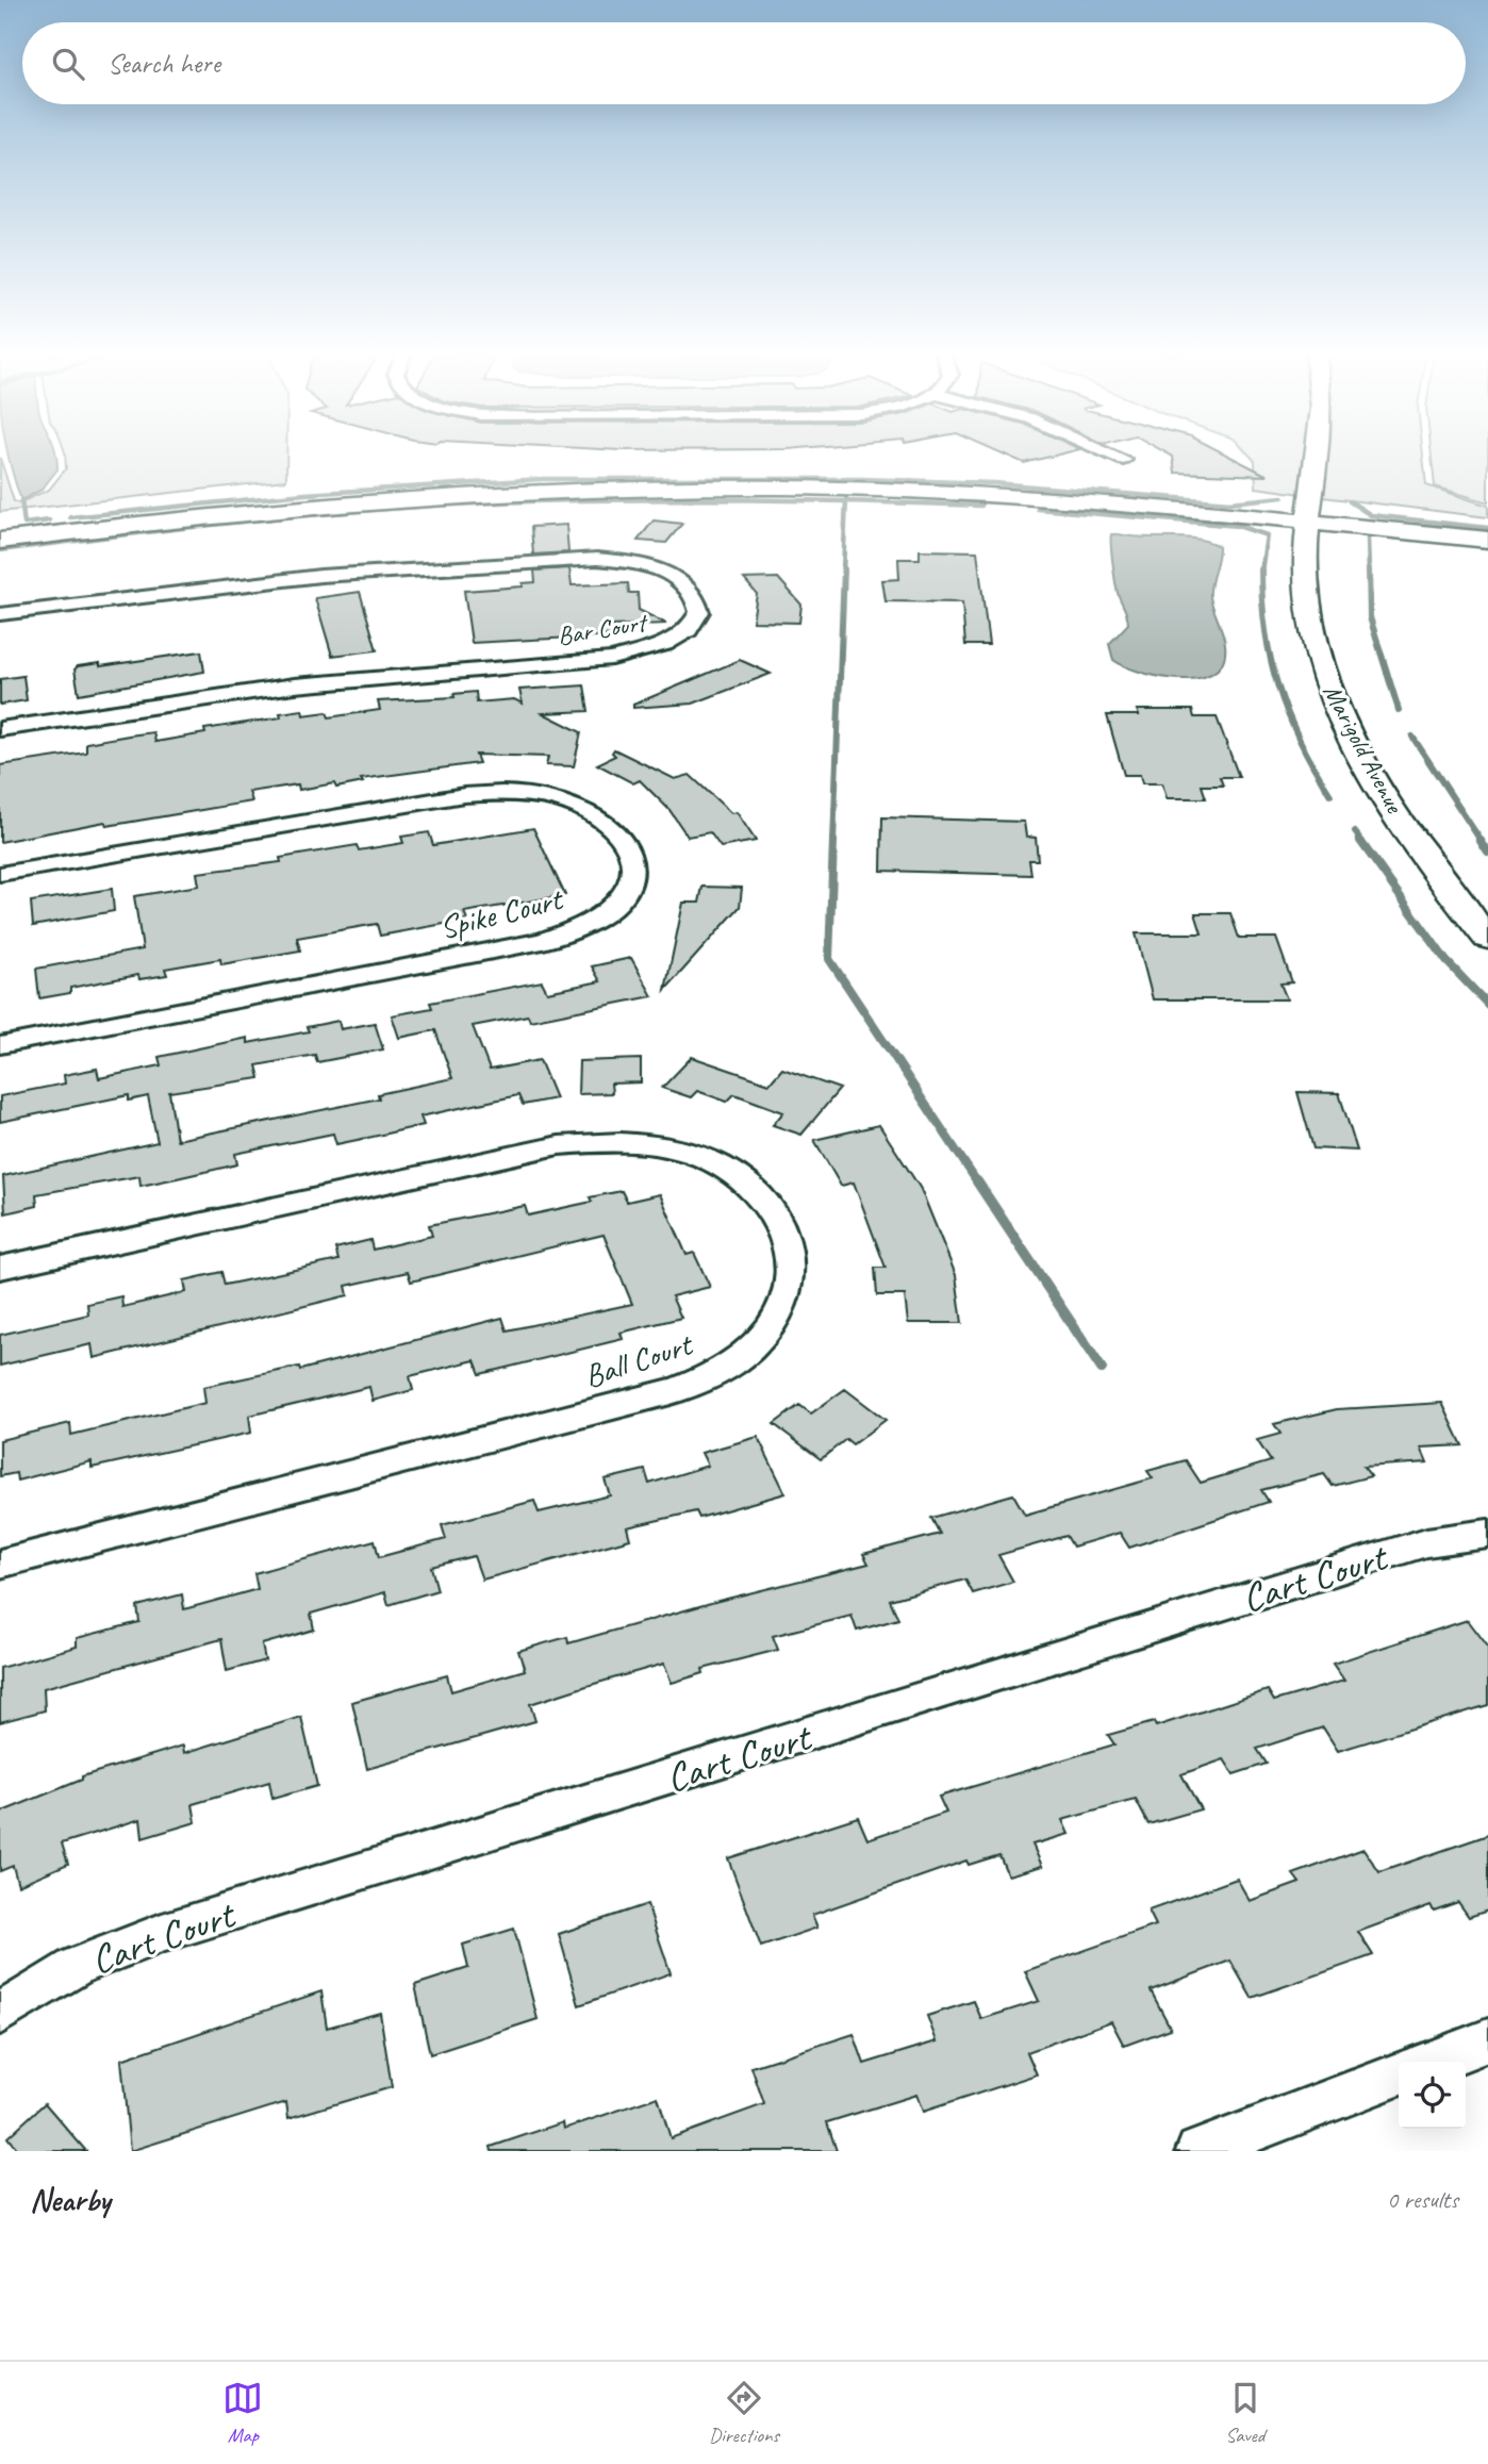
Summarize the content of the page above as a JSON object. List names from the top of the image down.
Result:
{
  "streets": {
    "street": [
      "Bar Court",
      "Marigold Avenue",
      "Spike Court",
      "Ball Court",
      "Cart Court"
    ]
  },
  "page": {
    "search": "Search here",
    "heading": ["Nearby", "0 results"],
    "nav": ["Map", "Directions", "Saved"]
  }
}
